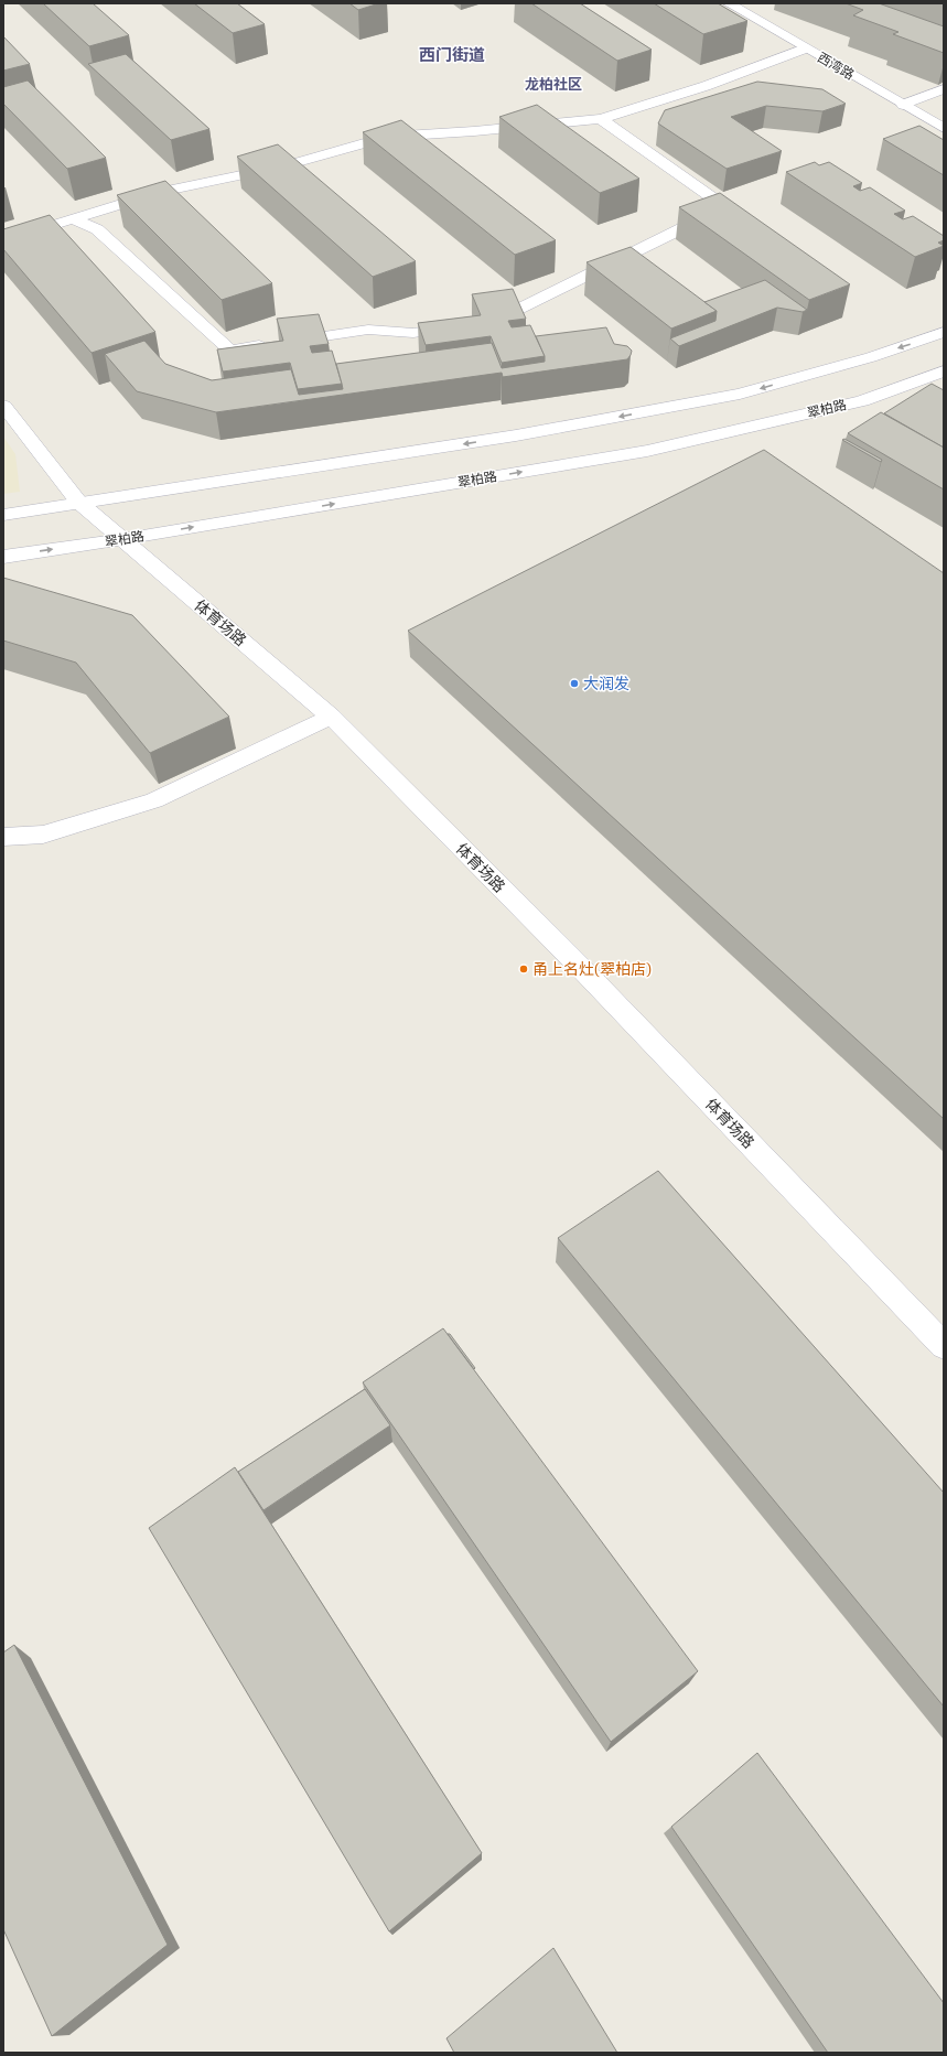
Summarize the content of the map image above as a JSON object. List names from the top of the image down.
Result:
{
  "streets": {
    "street": ["西湾路", "翠柏路", "体育场路"]
  },
  "crossings": [
    ["翠柏路", "体育场路"]
  ],
  "districts": ["西门街道", "龙柏社区"],
  "places": ["大润发", "甬上名灶(翠柏店)"]
}
